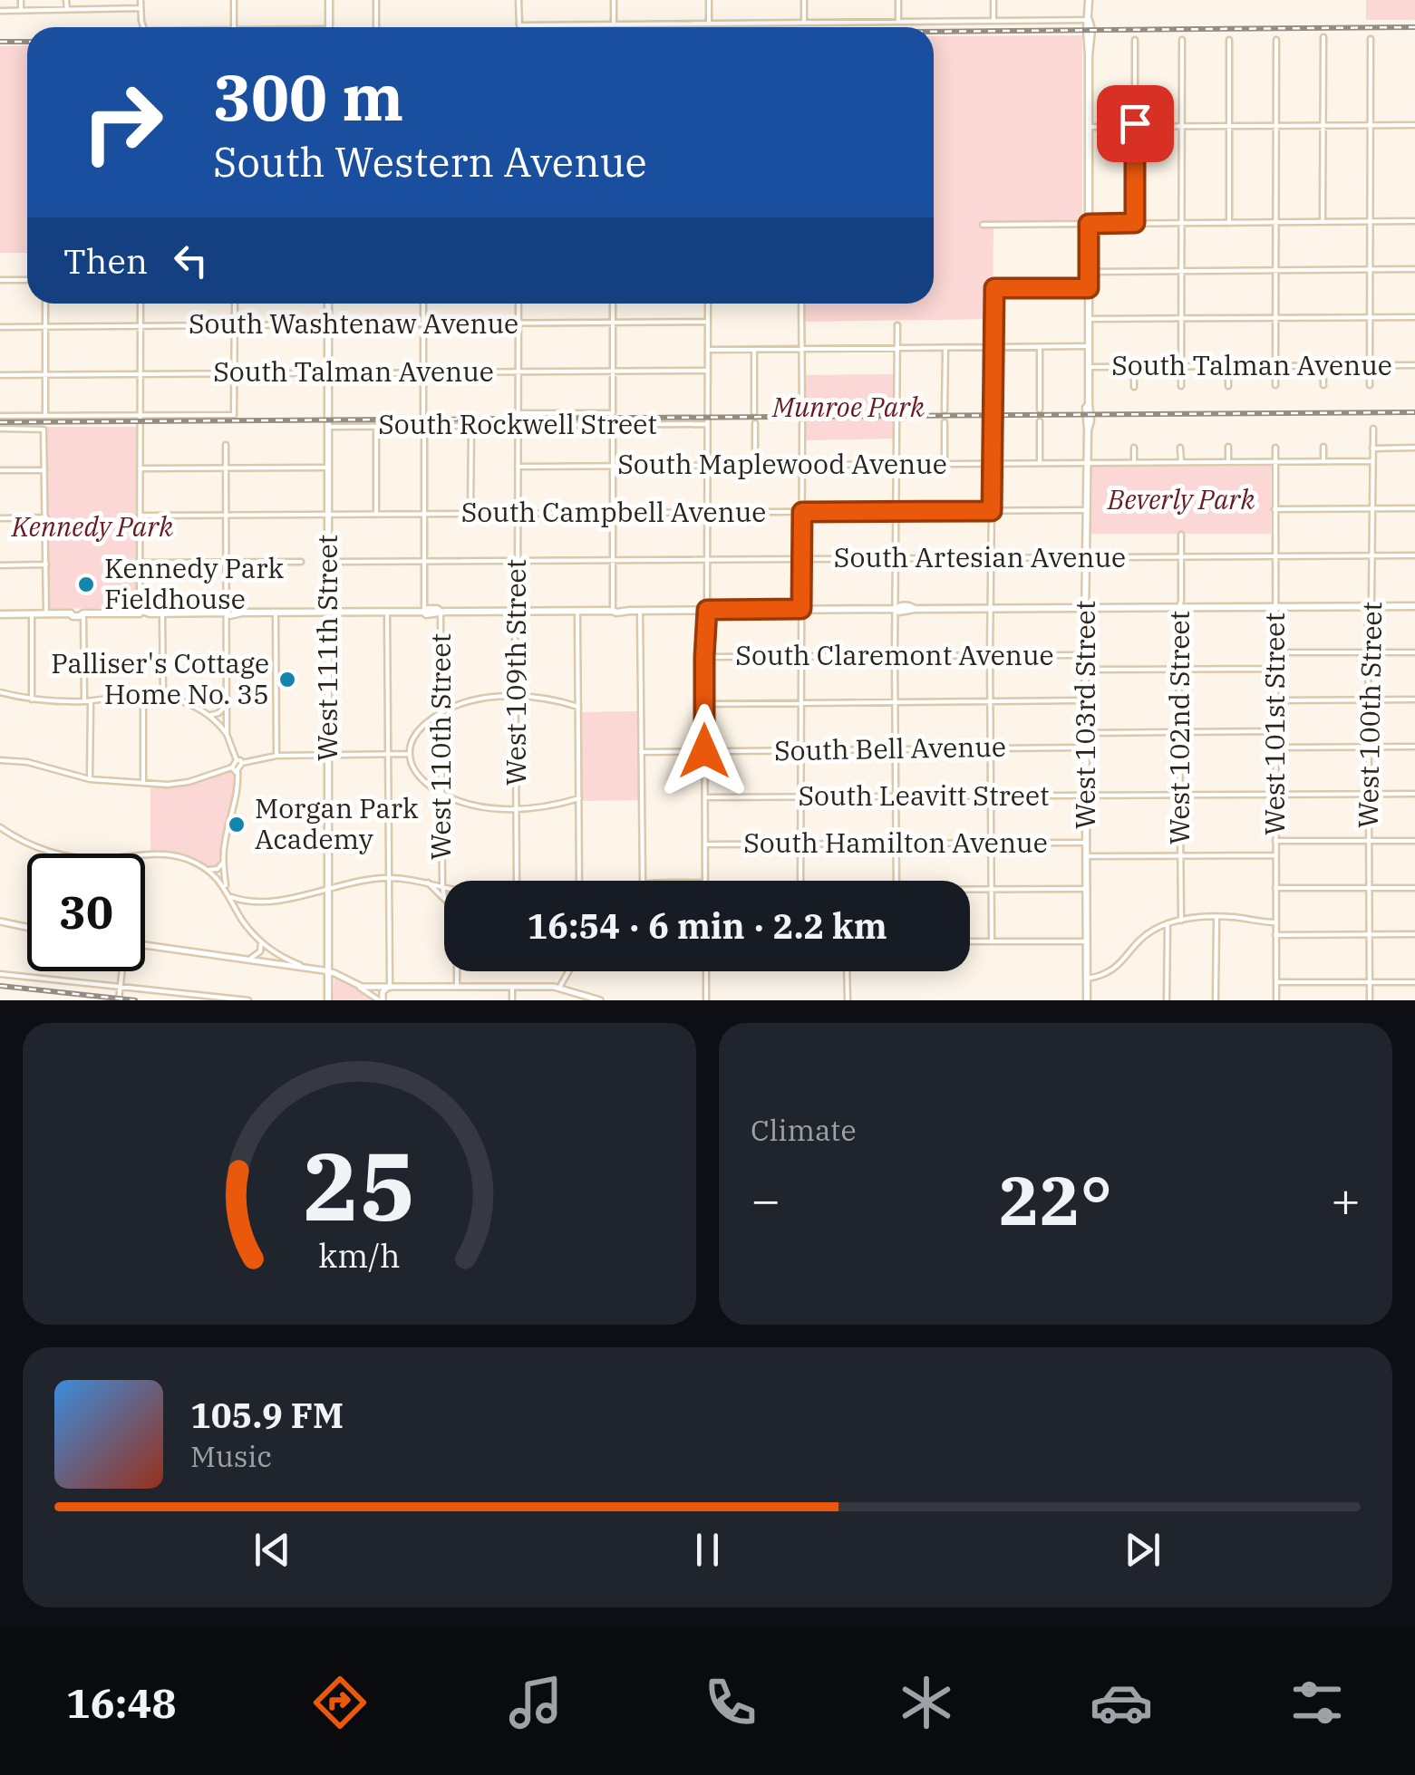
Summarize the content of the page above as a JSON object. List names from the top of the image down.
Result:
{
  "streets": {
    "main road": ["West 111th Street", "West 103rd Street"],
    "street": [
      "South Washtenaw Avenue",
      "South Talman Avenue",
      "South Rockwell Street",
      "South Maplewood Avenue",
      "South Campbell Avenue",
      "South Artesian Avenue",
      "South Claremont Avenue",
      "West 109th Street",
      "West 100th Street",
      "West 101st Street",
      "West 102nd Street",
      "West 110th Street",
      "South Bell Avenue",
      "South Leavitt Street",
      "South Hamilton Avenue"
    ]
  },
  "crossings": [
    ["South Washtenaw Avenue", "West 111th Street"],
    ["South Washtenaw Avenue", "West 109th Street"],
    ["South Talman Avenue", "South Rockwell Street"],
    ["South Talman Avenue", "West 111th Street"],
    ["South Talman Avenue", "West 109th Street"],
    ["South Talman Avenue", "West 103rd Street"],
    ["South Rockwell Street", "West 111th Street"],
    ["South Rockwell Street", "West 109th Street"],
    ["South Rockwell Street", "West 110th Street"],
    ["South Maplewood Avenue", "West 109th Street"],
    ["South Maplewood Avenue", "West 103rd Street"],
    ["South Maplewood Avenue", "West 100th Street"],
    ["South Maplewood Avenue", "West 101st Street"],
    ["South Campbell Avenue", "West 111th Street"],
    ["South Campbell Avenue", "West 109th Street"],
    ["South Campbell Avenue", "West 103rd Street"],
    ["South Campbell Avenue", "West 110th Street"],
    ["South Artesian Avenue", "West 111th Street"],
    ["South Artesian Avenue", "West 109th Street"],
    ["South Artesian Avenue", "West 103rd Street"],
    ["South Artesian Avenue", "West 100th Street"],
    ["South Artesian Avenue", "West 101st Street"],
    ["South Artesian Avenue", "West 102nd Street"],
    ["South Artesian Avenue", "West 110th Street"],
    ["South Claremont Avenue", "West 103rd Street"],
    ["West 103rd Street", "South Bell Avenue"],
    ["West 103rd Street", "South Leavitt Street"],
    ["West 103rd Street", "South Hamilton Avenue"],
    ["West 100th Street", "South Leavitt Street"],
    ["West 101st Street", "South Leavitt Street"],
    ["West 102nd Street", "South Leavitt Street"]
  ],
  "parks": ["Munroe Park", "Beverly Park", "Kennedy Park"],
  "places": ["Kennedy Park Fieldhouse", "Palliser's Cottage Home No. 35", "Morgan Park Academy"],
  "page": {
    "turn": ["300 m", "South Western Avenue"],
    "then": "Then",
    "limit": "30",
    "trip": "16:54 · 6 min · 2.2 km",
    "tile": "Climate",
    "heat": ["−", "22°", "+"],
    "song": ["105.9 FM", "Music"],
    "tabs": "16:48",
    "gauge": ["25", "km/h"]
  }
}
